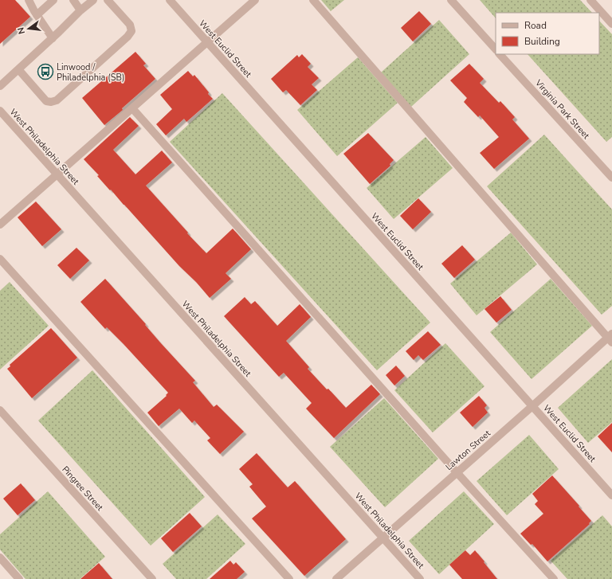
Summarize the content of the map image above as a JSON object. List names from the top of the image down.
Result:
{
  "streets": {
    "street": [
      "West Euclid Street",
      "Virginia Park Street",
      "West Philadelphia Street",
      "Lawton Street",
      "Pingree Street"
    ]
  },
  "crossings": [
    ["West Euclid Street", "Lawton Street"],
    ["West Philadelphia Street", "Lawton Street"]
  ],
  "places": {
    "bus stop": ["Linwood / Philadelphia (SB)"]
  },
  "legend": ["Road", "Building"],
  "north": "left"
}
